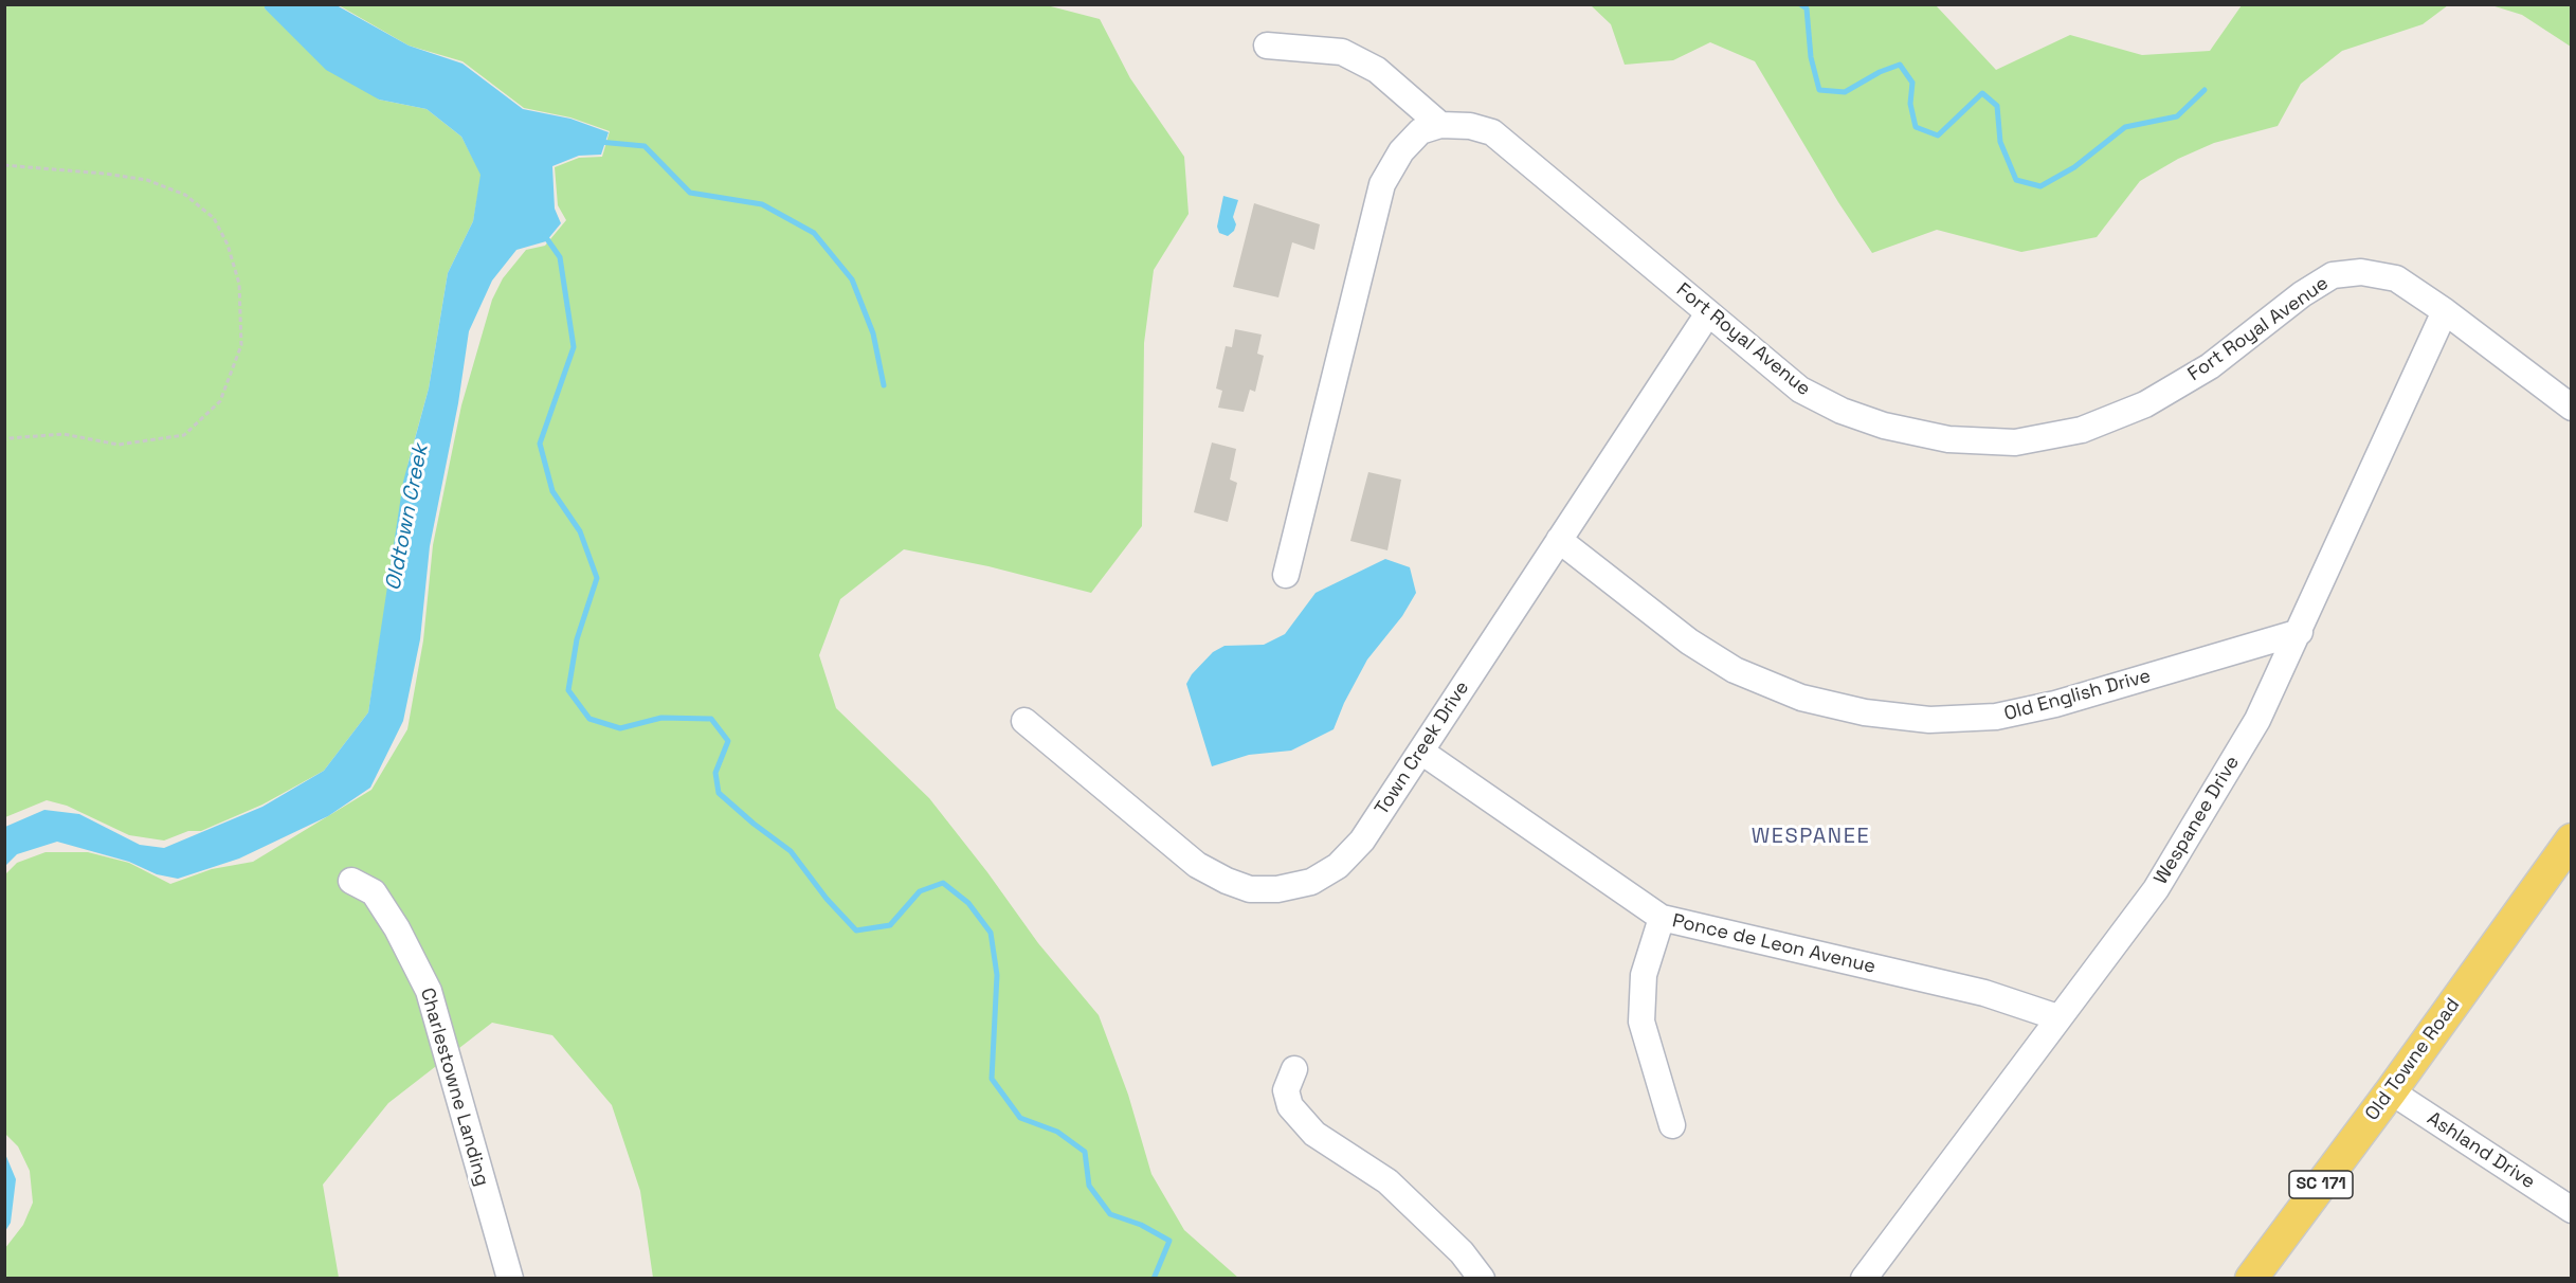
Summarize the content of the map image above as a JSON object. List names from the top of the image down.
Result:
{
  "streets": {
    "main road": ["Old Towne Road", "SC 171"],
    "street": [
      "Fort Royal Avenue",
      "Old English Drive",
      "Town Creek Drive",
      "Wespanee Drive",
      "Ponce de Leon Avenue",
      "Charlestowne Landing",
      "Ashland Drive"
    ]
  },
  "crossings": [
    ["Fort Royal Avenue", "Town Creek Drive"],
    ["Fort Royal Avenue", "Wespanee Drive"],
    ["Old English Drive", "Town Creek Drive"],
    ["Old English Drive", "Wespanee Drive"],
    ["Town Creek Drive", "Ponce de Leon Avenue"],
    ["Wespanee Drive", "Ponce de Leon Avenue"],
    ["Old Towne Road", "Ashland Drive"]
  ],
  "districts": ["WESPANEE"],
  "water": ["Oldtown Creek"]
}
